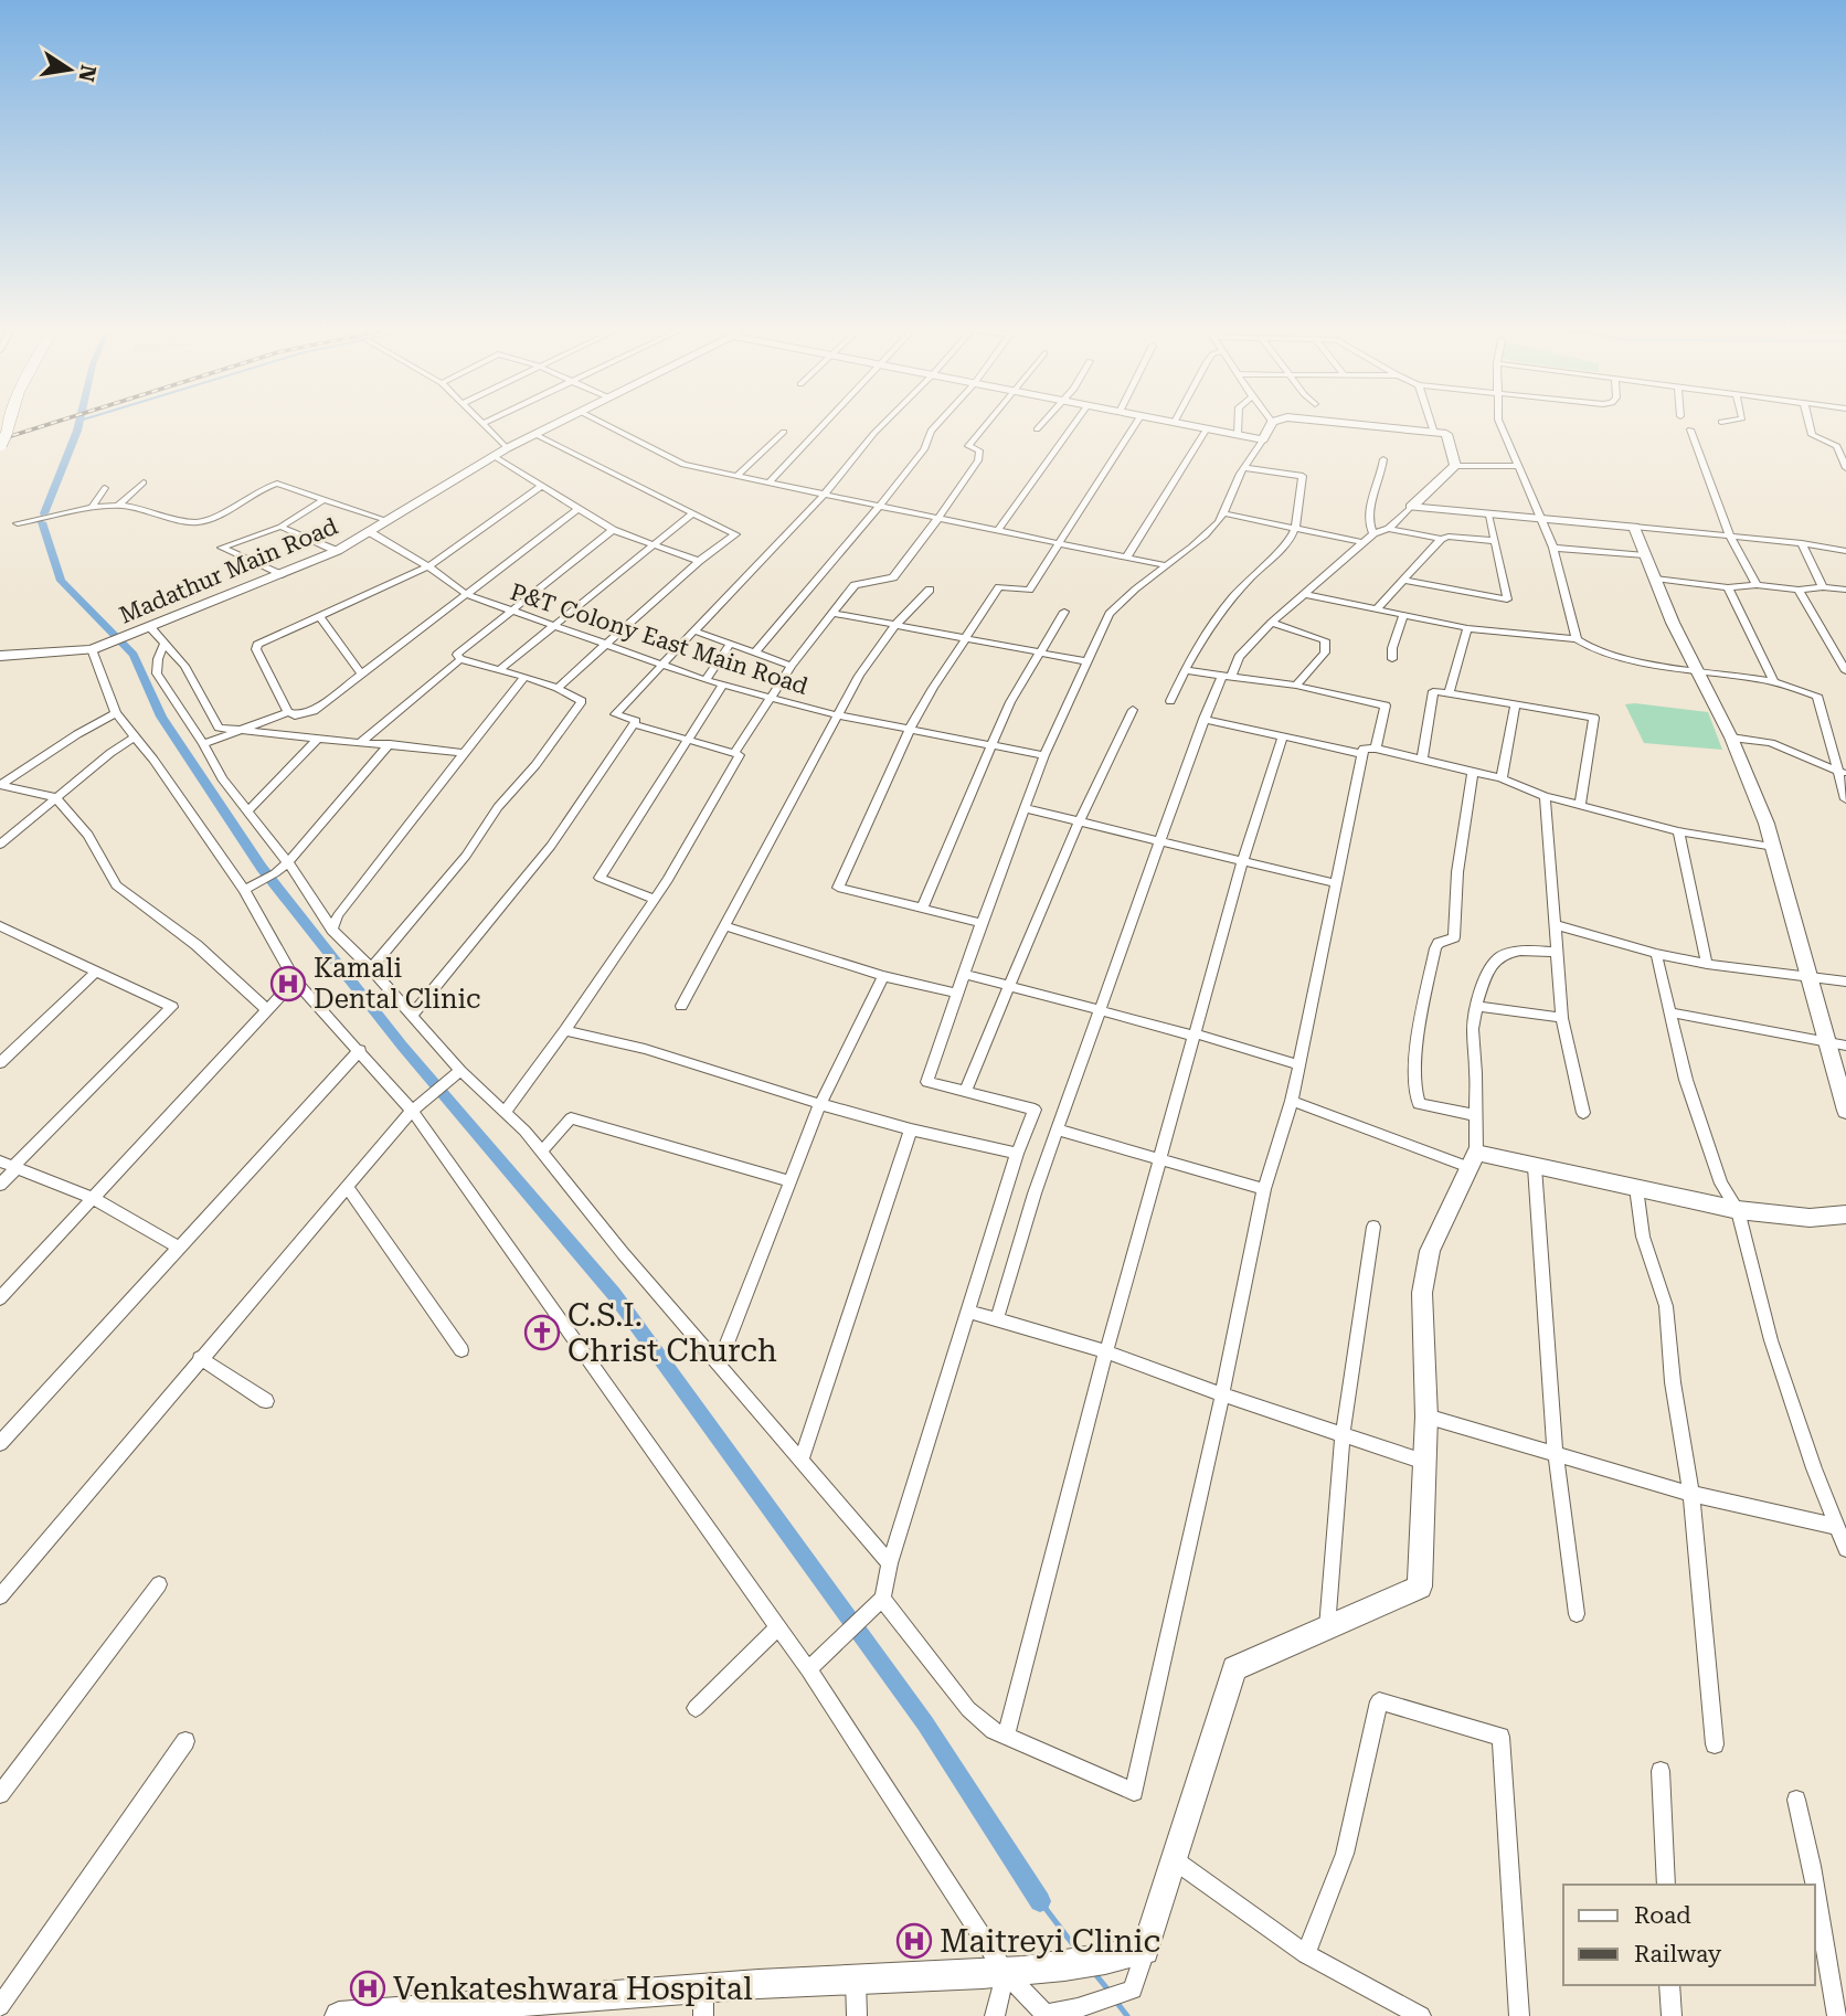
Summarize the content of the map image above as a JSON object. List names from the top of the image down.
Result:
{
  "streets": {
    "street": ["Madathur Main Road", "P&T Colony East Main Road"]
  },
  "crossings": [
    ["Madathur Main Road", "P&T Colony East Main Road"]
  ],
  "places": {
    "hospital": ["Kamali Dental Clinic", "Maitreyi Clinic", "Venkateshwara Hospital"],
    "church": ["C.S.I. Christ Church"]
  },
  "legend": ["Road", "Railway"],
  "north": "right"
}
